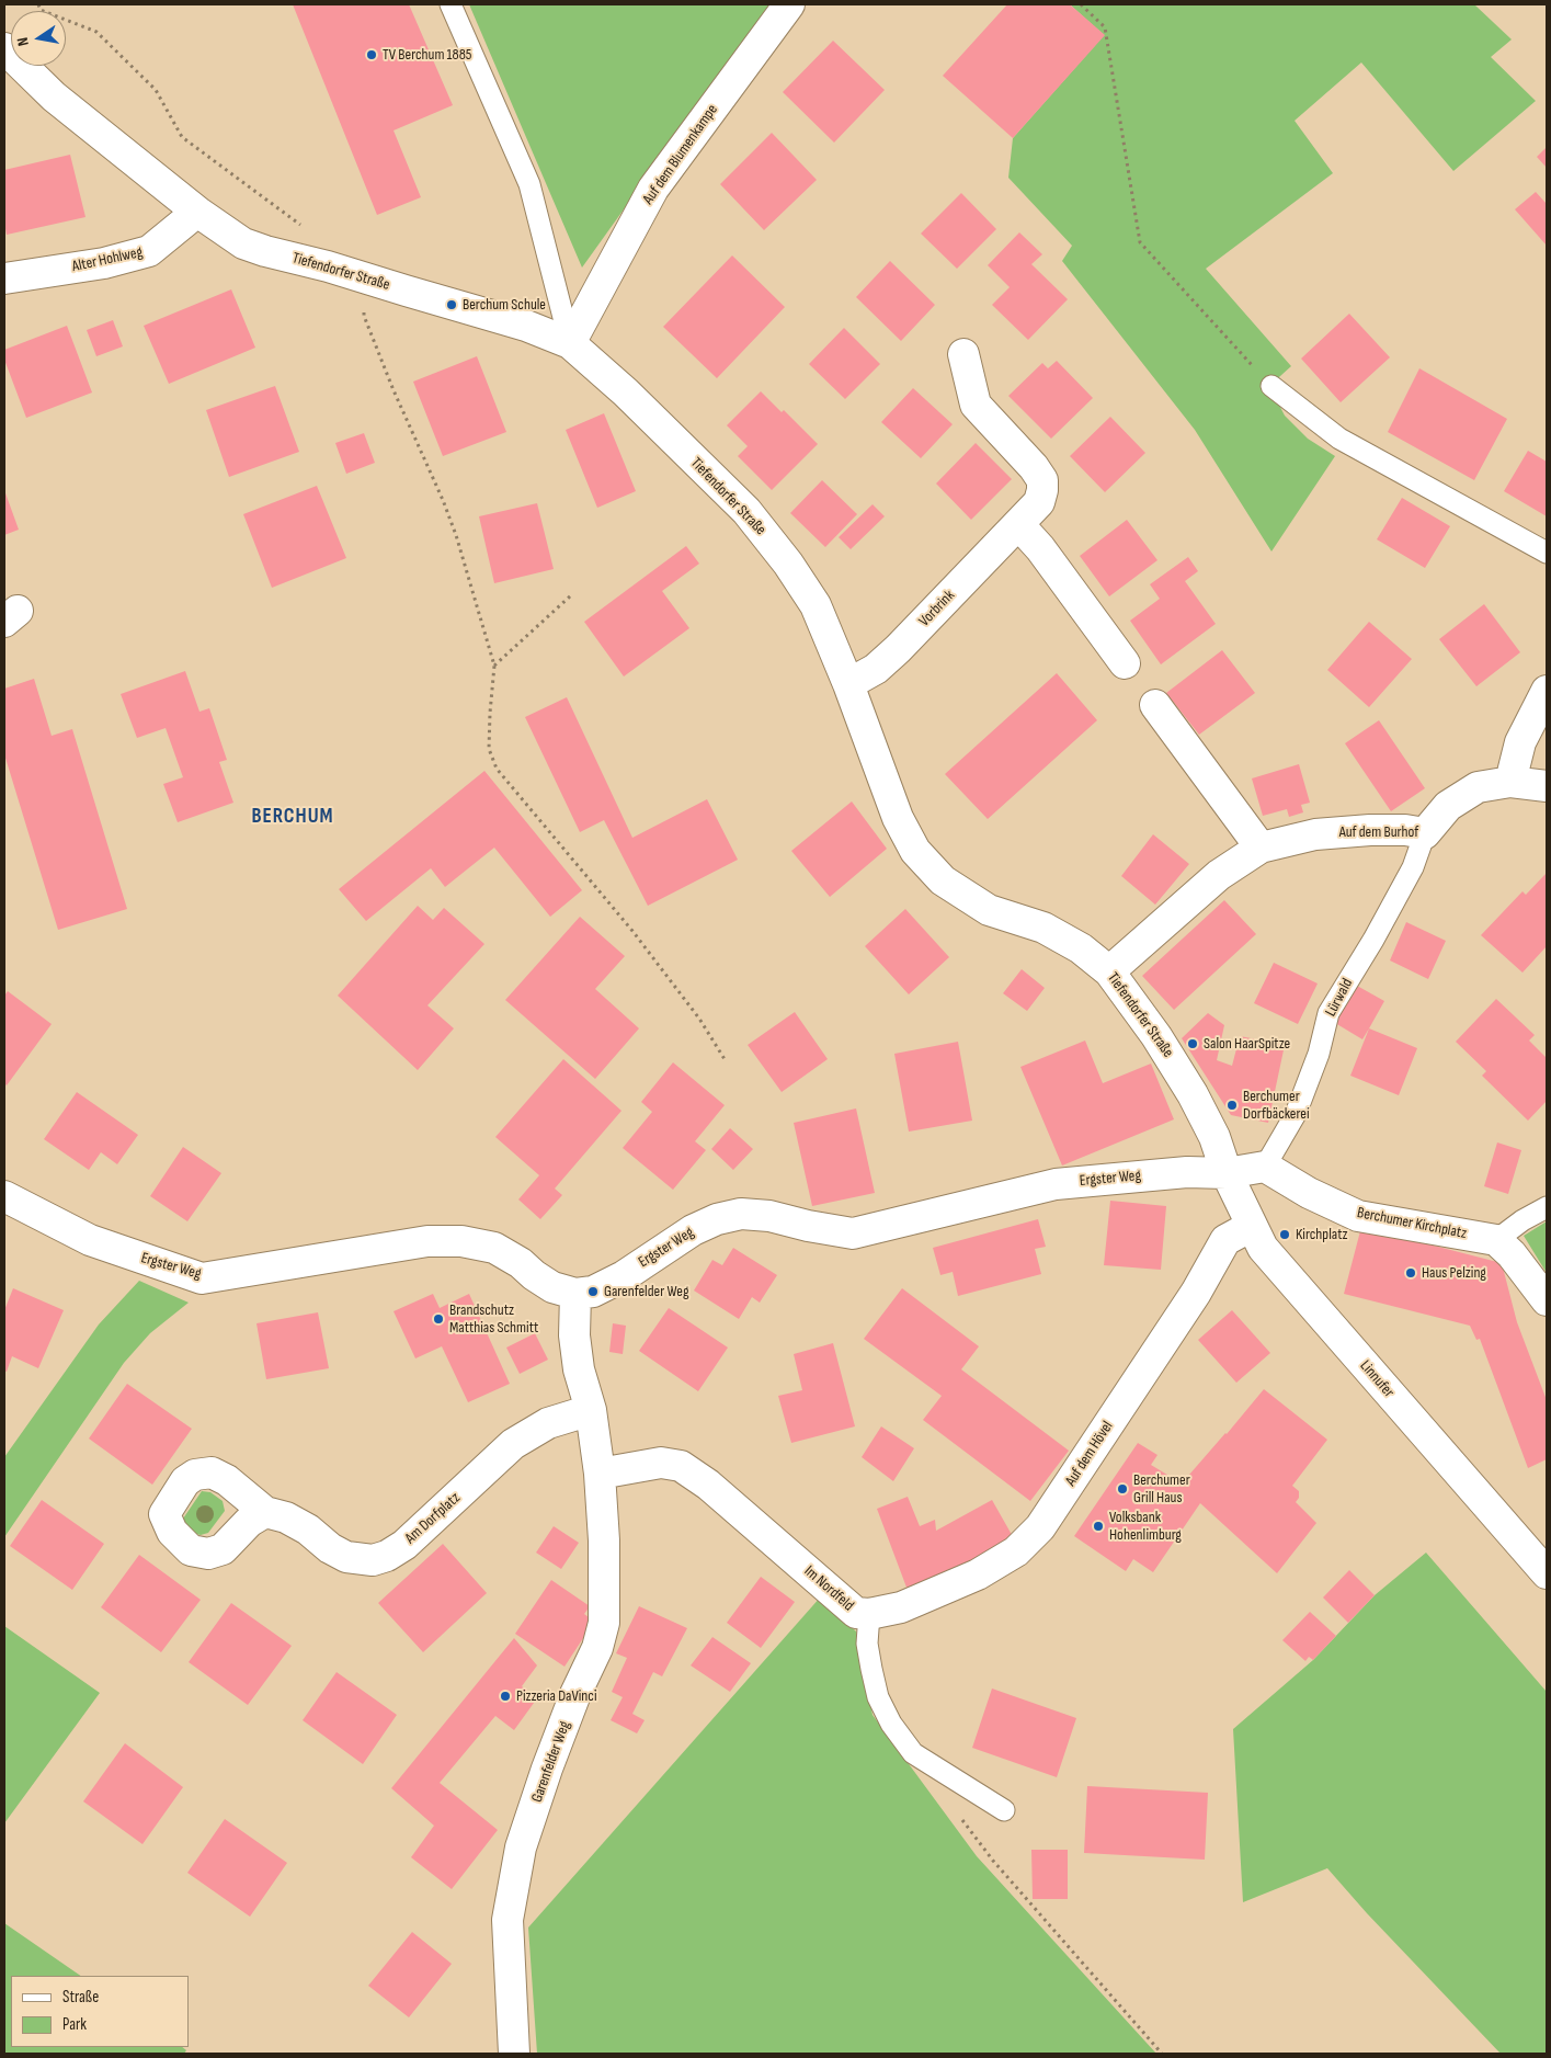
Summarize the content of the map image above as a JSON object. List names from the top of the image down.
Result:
{
  "streets": {
    "street": [
      "Auf dem Blumenkampe",
      "Alter Hohlweg",
      "Tiefendorfer Straße",
      "Vorbrink",
      "Auf dem Burhof",
      "Ergster Weg",
      "Berchumer Kirchplatz",
      "Linnufer",
      "Auf dem Hövel",
      "Am Dorfplatz",
      "Im Nordfeld",
      "Garenfelder Weg"
    ],
    "lane": ["Lürwald"]
  },
  "crossings": [
    ["Auf dem Blumenkampe", "Tiefendorfer Straße"],
    ["Alter Hohlweg", "Tiefendorfer Straße"],
    ["Tiefendorfer Straße", "Vorbrink"],
    ["Tiefendorfer Straße", "Auf dem Burhof"],
    ["Tiefendorfer Straße", "Ergster Weg"],
    ["Tiefendorfer Straße", "Linnufer"],
    ["Auf dem Burhof", "Lürwald"],
    ["Lürwald", "Berchumer Kirchplatz"],
    ["Ergster Weg", "Linnufer"],
    ["Linnufer", "Auf dem Hövel"],
    ["Auf dem Hövel", "Im Nordfeld"],
    ["Im Nordfeld", "Garenfelder Weg"]
  ],
  "districts": ["BERCHUM"],
  "places": [
    "TV Berchum 1885",
    "Berchum Schule",
    "Salon HaarSpitze",
    "Berchumer Dorfbäckerei",
    "Kirchplatz",
    "Haus Pelzing",
    "Garenfelder Weg",
    "Brandschutz Matthias Schmitt",
    "Berchumer Grill Haus",
    "Volksbank Hohenlimburg",
    "Pizzeria DaVinci"
  ],
  "legend": ["Straße", "Park"],
  "north": "left"
}
